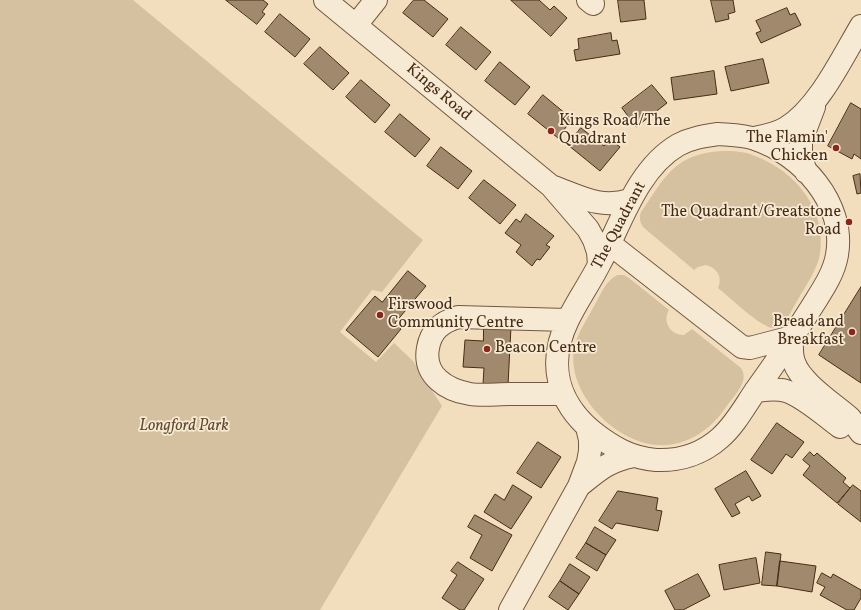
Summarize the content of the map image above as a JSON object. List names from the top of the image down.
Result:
{
  "streets": {
    "street": ["Kings Road", "The Quadrant"]
  },
  "crossings": [
    ["Kings Road", "The Quadrant"]
  ],
  "parks": ["Longford Park"],
  "places": [
    "Kings Road/The Quadrant",
    "The Flamin' Chicken",
    "The Quadrant/Greatstone Road",
    "Firswood Community Centre",
    "Bread and Breakfast",
    "Beacon Centre"
  ]
}
